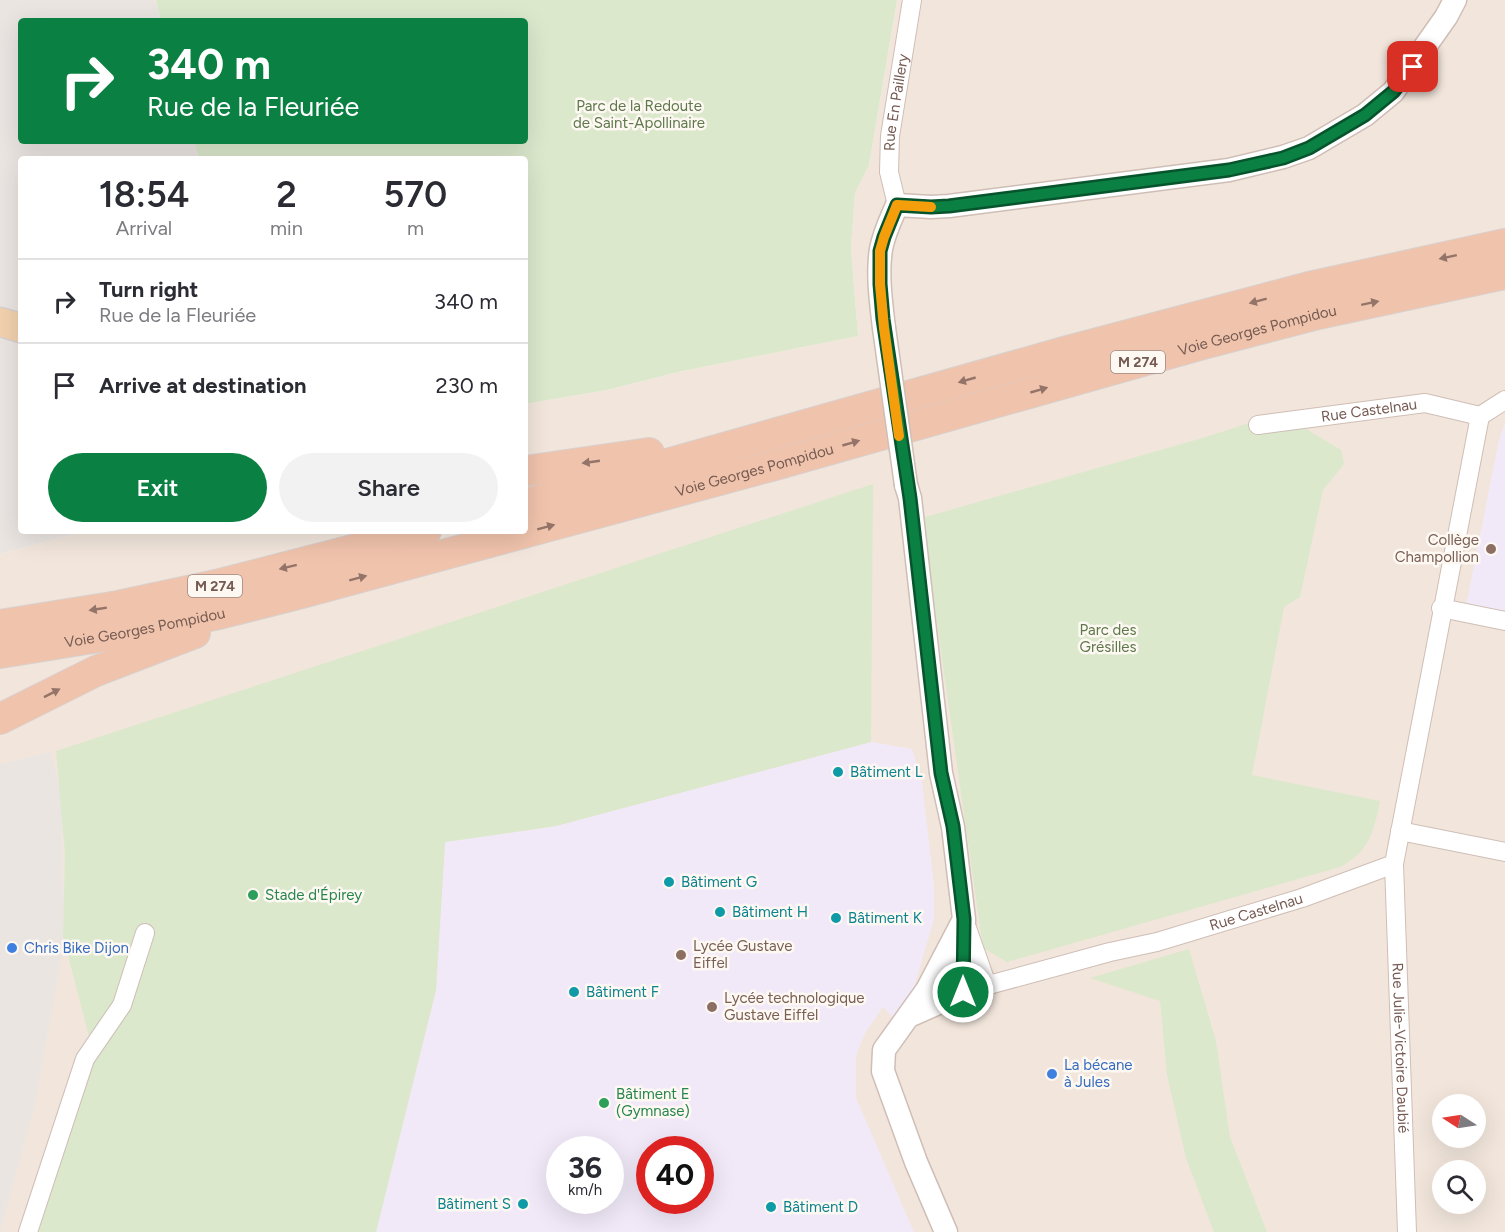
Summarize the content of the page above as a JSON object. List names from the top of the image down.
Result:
{
  "streets": {
    "highway": ["Voie Georges Pompidou", "M 274"],
    "street": ["Rue En Paillery", "Rue Castelnau", "Rue Julie-Victoire Daubié"]
  },
  "crossings": [
    ["Rue Castelnau", "Rue Julie-Victoire Daubié"]
  ],
  "parks": ["Parc de la Redoute de Saint-Apollinaire", "Parc des Grésilles"],
  "places": [
    "Collège Champollion",
    "Bâtiment L",
    "Bâtiment G",
    "Stade d'Épirey",
    "Bâtiment H",
    "Bâtiment K",
    "Chris Bike Dijon",
    "Lycée Gustave Eiffel",
    "Bâtiment F",
    "Lycée technologique Gustave Eiffel",
    "La bécane à Jules",
    "Bâtiment E (Gymnase)",
    "Bâtiment S",
    "Bâtiment D"
  ],
  "north": "left",
  "page": {
    "turn": ["340 m", "Rue de la Fleuriée"],
    "eta": [
      "18:54",
      "Arrival",
      "2",
      "min",
      "570",
      "m"
    ],
    "list": [
      {
        "name": "Turn right",
        "note": "Rue de la Fleuriée",
        "value": "340 m"
      },
      {
        "name": "Arrive at destination",
        "value": "230 m"
      }
    ],
    "buttons": ["Exit", "Share"],
    "speed": "36 km/h",
    "limit": "40"
  }
}
